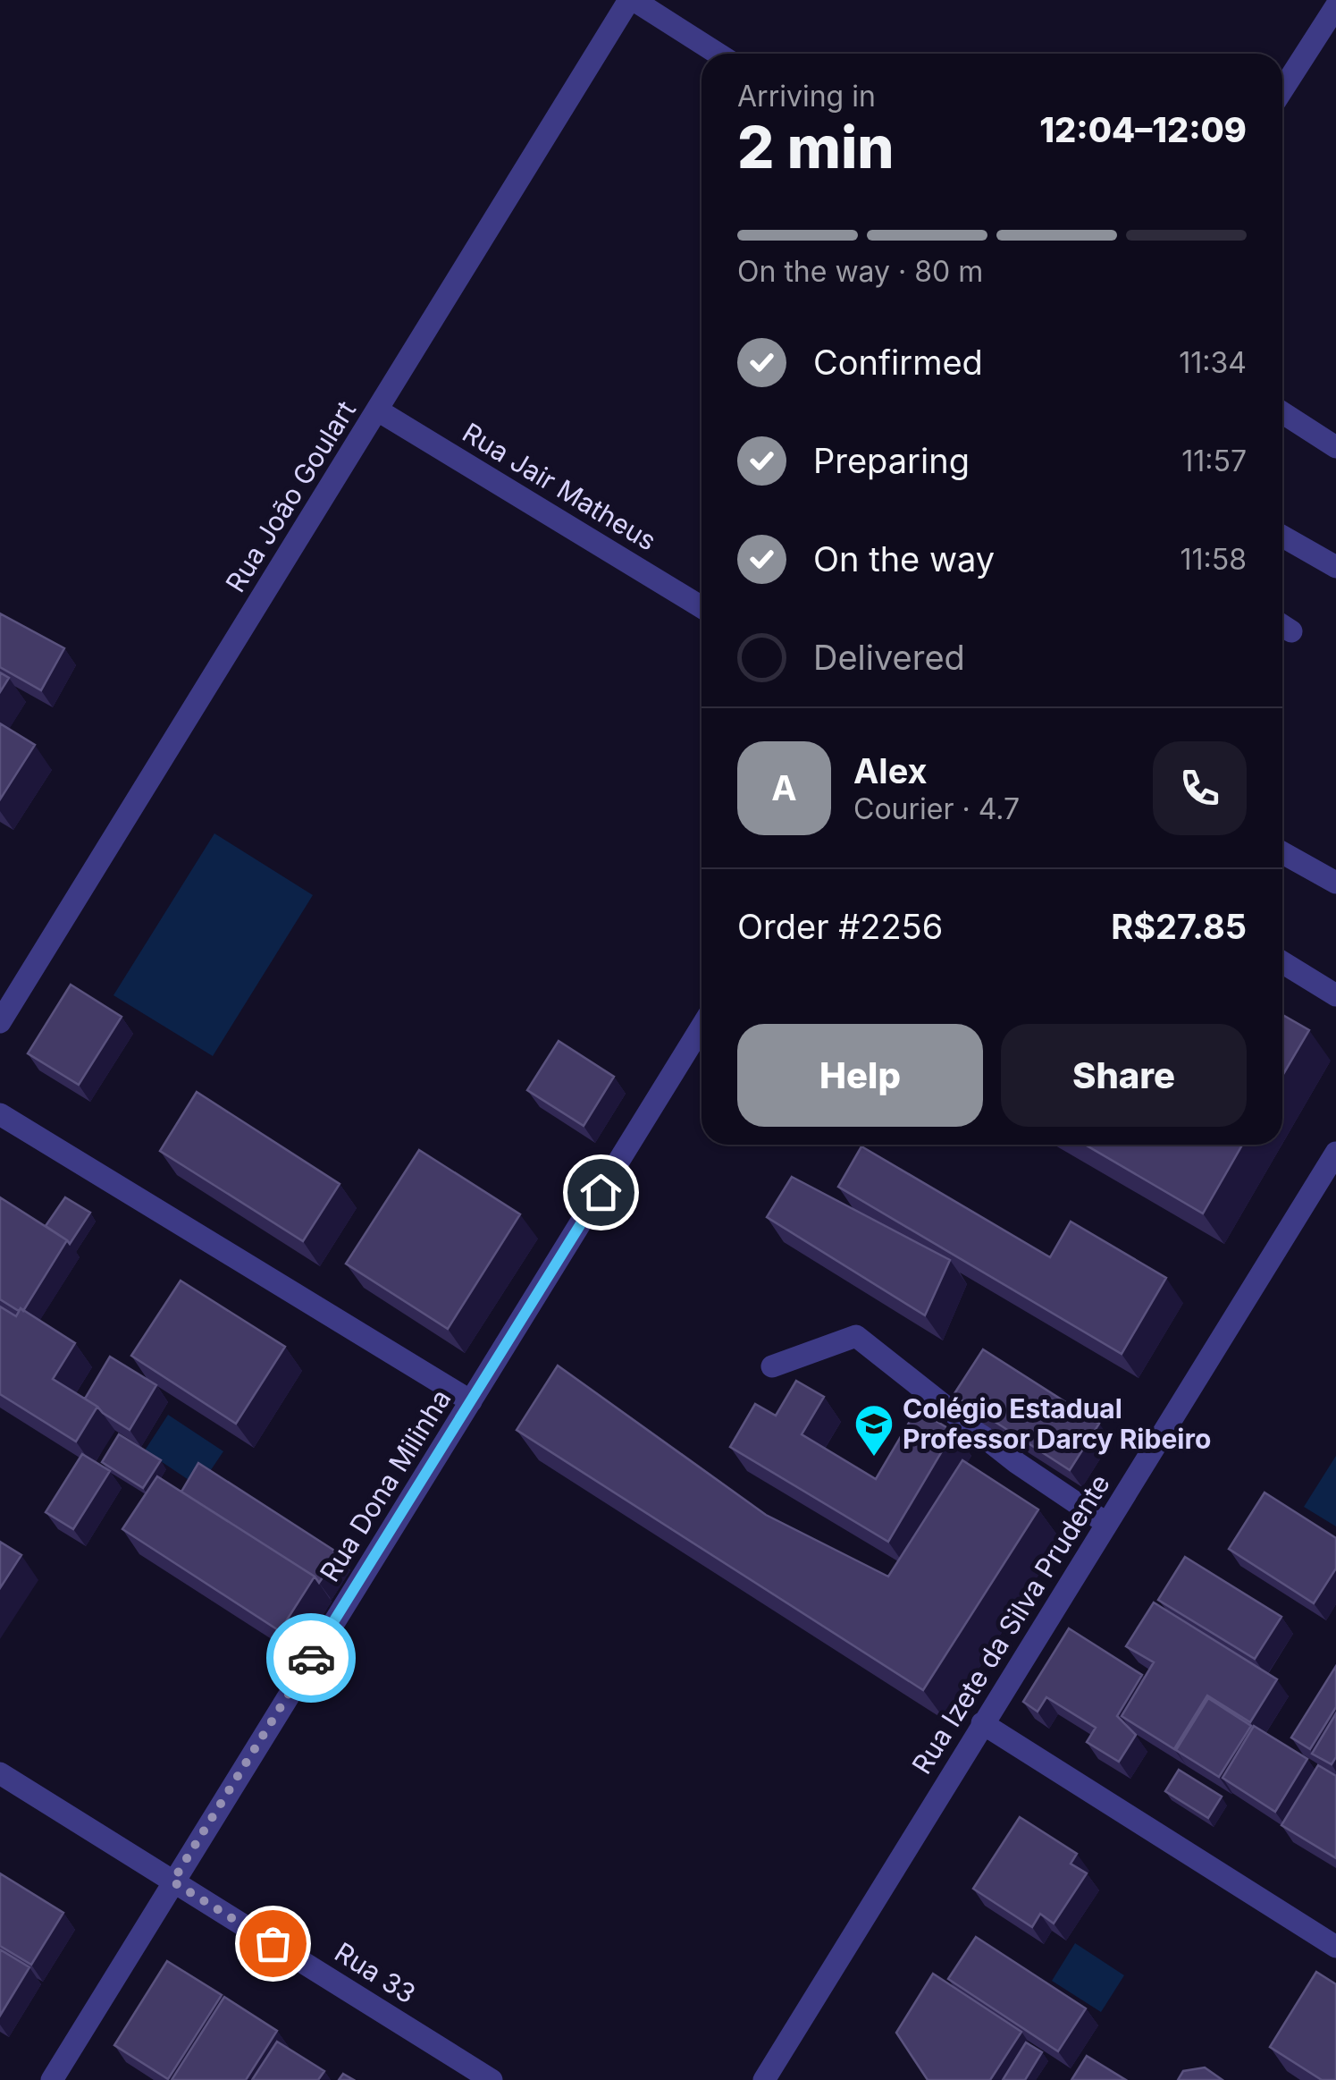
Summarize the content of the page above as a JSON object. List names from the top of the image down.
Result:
{
  "streets": {
    "street": [
      "Rua Jair Matheus",
      "Rua João Goulart",
      "Rua Dona Milinha",
      "Rua Izete da Silva Prudente",
      "Rua 33"
    ]
  },
  "crossings": [
    ["Rua Jair Matheus", "Rua João Goulart"],
    ["Rua Dona Milinha", "Rua 33"]
  ],
  "places": {
    "school or university": ["Colégio Estadual Professor Darcy Ribeiro"]
  },
  "page": {
    "heading": ["2 min", "Arriving in", "12:04–12:09"],
    "panel": [
      "Alex",
      "Courier · 4.7",
      "Order #2256",
      "R$27.85"
    ],
    "bar": "On the way · 80 m",
    "list": [
      ["Confirmed", "11:34"],
      ["Preparing", "11:57"],
      ["On the way", "11:58"],
      "Delivered"
    ],
    "round": "A",
    "buttons": ["Help", "Share"]
  }
}
